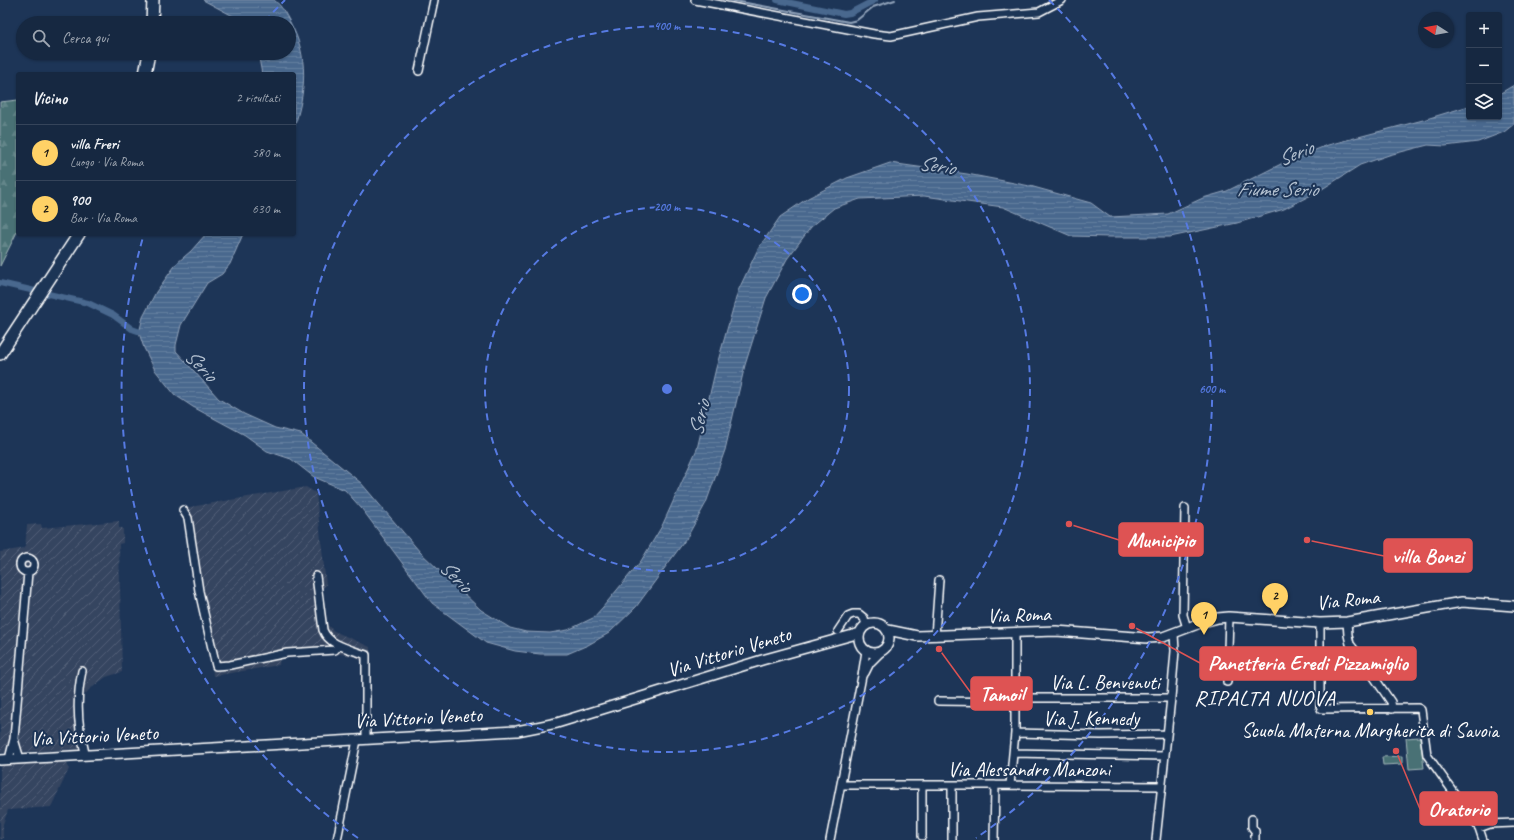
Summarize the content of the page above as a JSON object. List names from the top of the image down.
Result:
{
  "streets": {
    "main road": ["Via Roma", "Via Vittorio Veneto"],
    "street": ["Via L. Benvenuti", "Via J. Kennedy", "Via Alessandro Manzoni"]
  },
  "districts": ["RIPALTA NUOVA"],
  "water": ["Serio", "Fiume Serio"],
  "places": [
    "Municipio",
    "villa Bonzi",
    "Panetteria Eredi Pizzamiglio",
    "Tamoil",
    "Scuola Materna Margherita di Savoia",
    "Oratorio"
  ],
  "north": "left",
  "page": {
    "map_buttons": ["+", "−"],
    "search": "Cerca qui",
    "heading": ["Vicino", "2 risultati"],
    "list": [
      {
        "mark": "1",
        "name": "villa Freri",
        "note": "Luogo · Via Roma",
        "value": "580 m"
      },
      {
        "mark": "2",
        "name": "900",
        "note": "Bar · Via Roma",
        "value": "630 m"
      }
    ],
    "pins": ["2", "1"]
  },
  "rings": ["400 m", "200 m", "600 m"]
}
